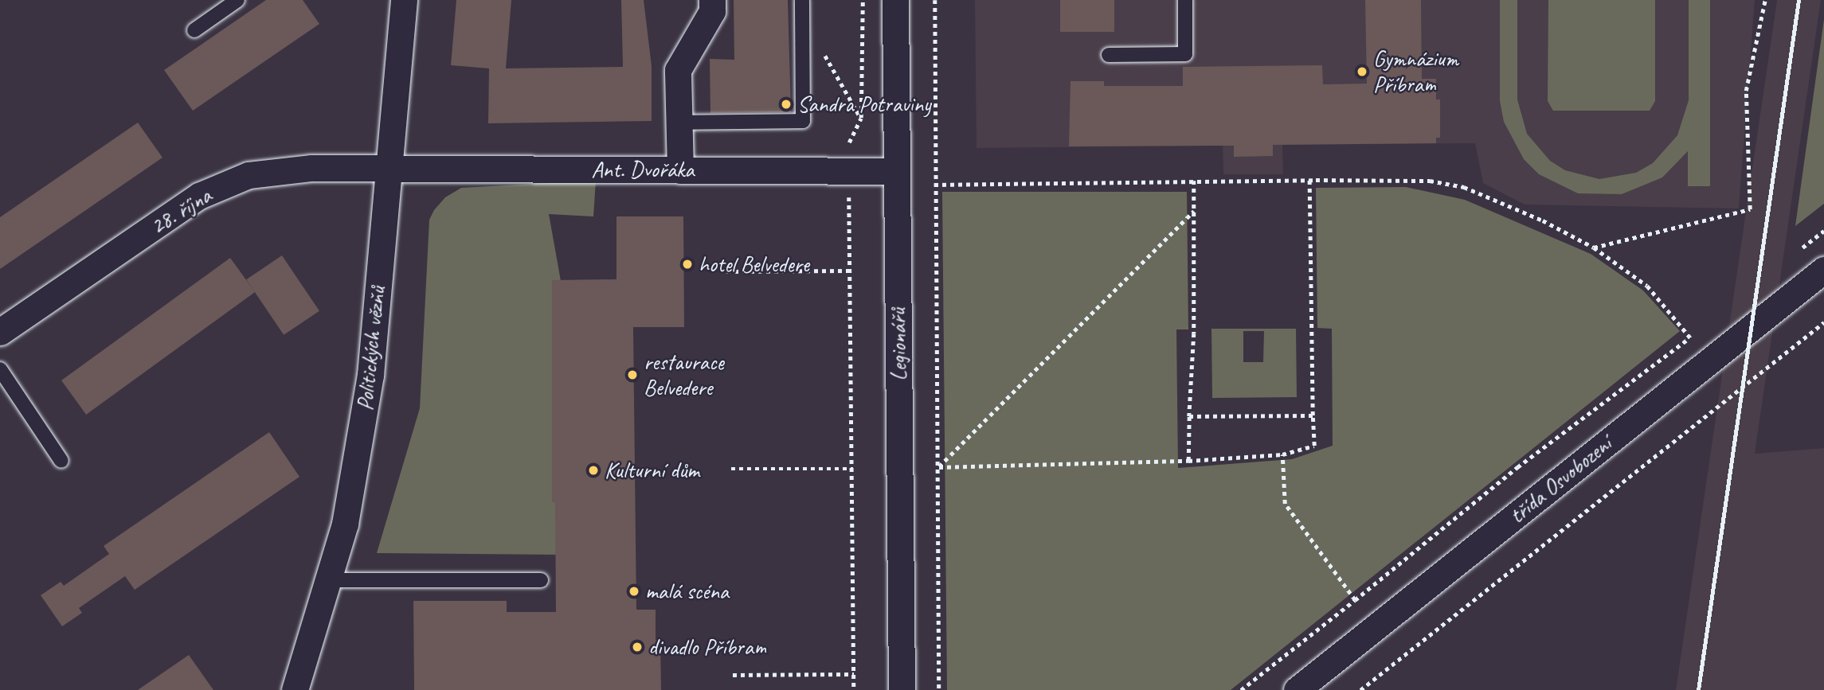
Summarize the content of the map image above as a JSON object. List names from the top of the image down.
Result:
{
  "streets": {
    "street": [
      "Ant. Dvořáka",
      "28. října",
      "Legionářů",
      "Politických vězňů",
      "třída Osvobození"
    ]
  },
  "crossings": [
    ["Ant. Dvořáka", "28. října"],
    ["Ant. Dvořáka", "Legionářů"],
    ["Ant. Dvořáka", "Politických vězňů"],
    ["28. října", "Politických vězňů"]
  ],
  "places": [
    "Gymnázium Příbram",
    "Sandra Potraviny",
    "hotel Belvedere",
    "restaurace Belvedere",
    "Kulturní dům",
    "malá scéna",
    "divadlo Příbram"
  ]
}
